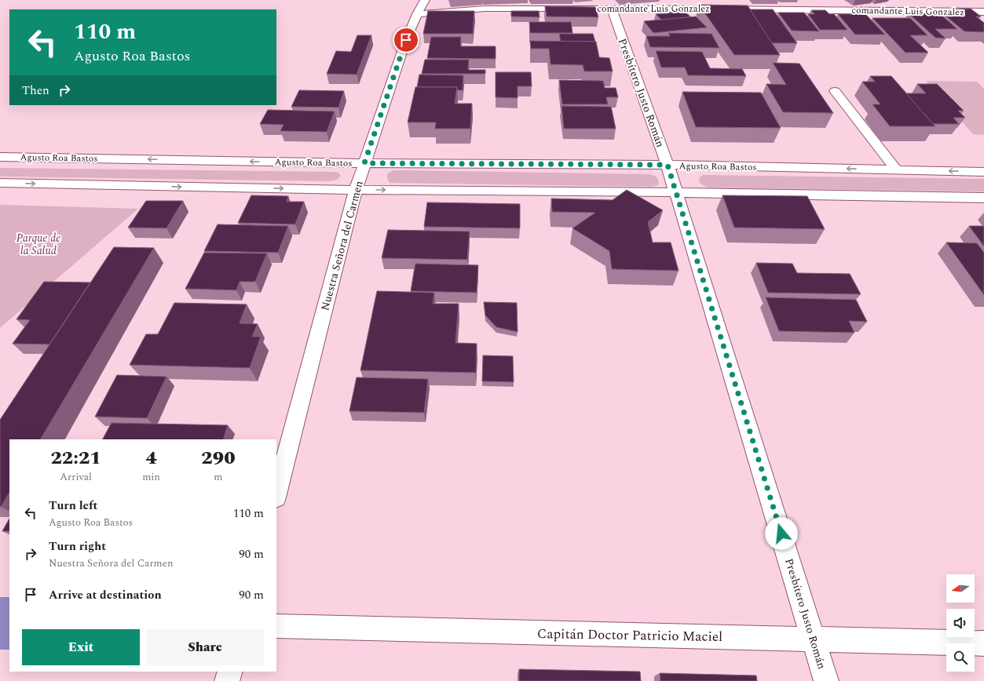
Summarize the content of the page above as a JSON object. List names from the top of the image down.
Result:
{
  "streets": {
    "street": [
      "comandante Luis Gonzalez",
      "Presbítero Justo Román",
      "Agusto Roa Bastos",
      "Nuestra Señora del Carmen",
      "Capitán Doctor Patricio Maciel"
    ]
  },
  "crossings": [
    ["comandante Luis Gonzalez", "Presbítero Justo Román"],
    ["comandante Luis Gonzalez", "Nuestra Señora del Carmen"],
    ["Presbítero Justo Román", "Agusto Roa Bastos"],
    ["Presbítero Justo Román", "Capitán Doctor Patricio Maciel"],
    ["Agusto Roa Bastos", "Nuestra Señora del Carmen"]
  ],
  "parks": ["Parque de la Salud"],
  "north": "left",
  "page": {
    "turn": ["110 m", "Agusto Roa Bastos"],
    "then": "Then",
    "eta": [
      "22:21",
      "Arrival",
      "4",
      "min",
      "290",
      "m"
    ],
    "list": [
      {
        "name": "Turn left",
        "note": "Agusto Roa Bastos",
        "value": "110 m"
      },
      {
        "name": "Turn right",
        "note": "Nuestra Señora del Carmen",
        "value": "90 m"
      },
      {
        "name": "Arrive at destination",
        "value": "90 m"
      }
    ],
    "buttons": ["Exit", "Share"]
  }
}
